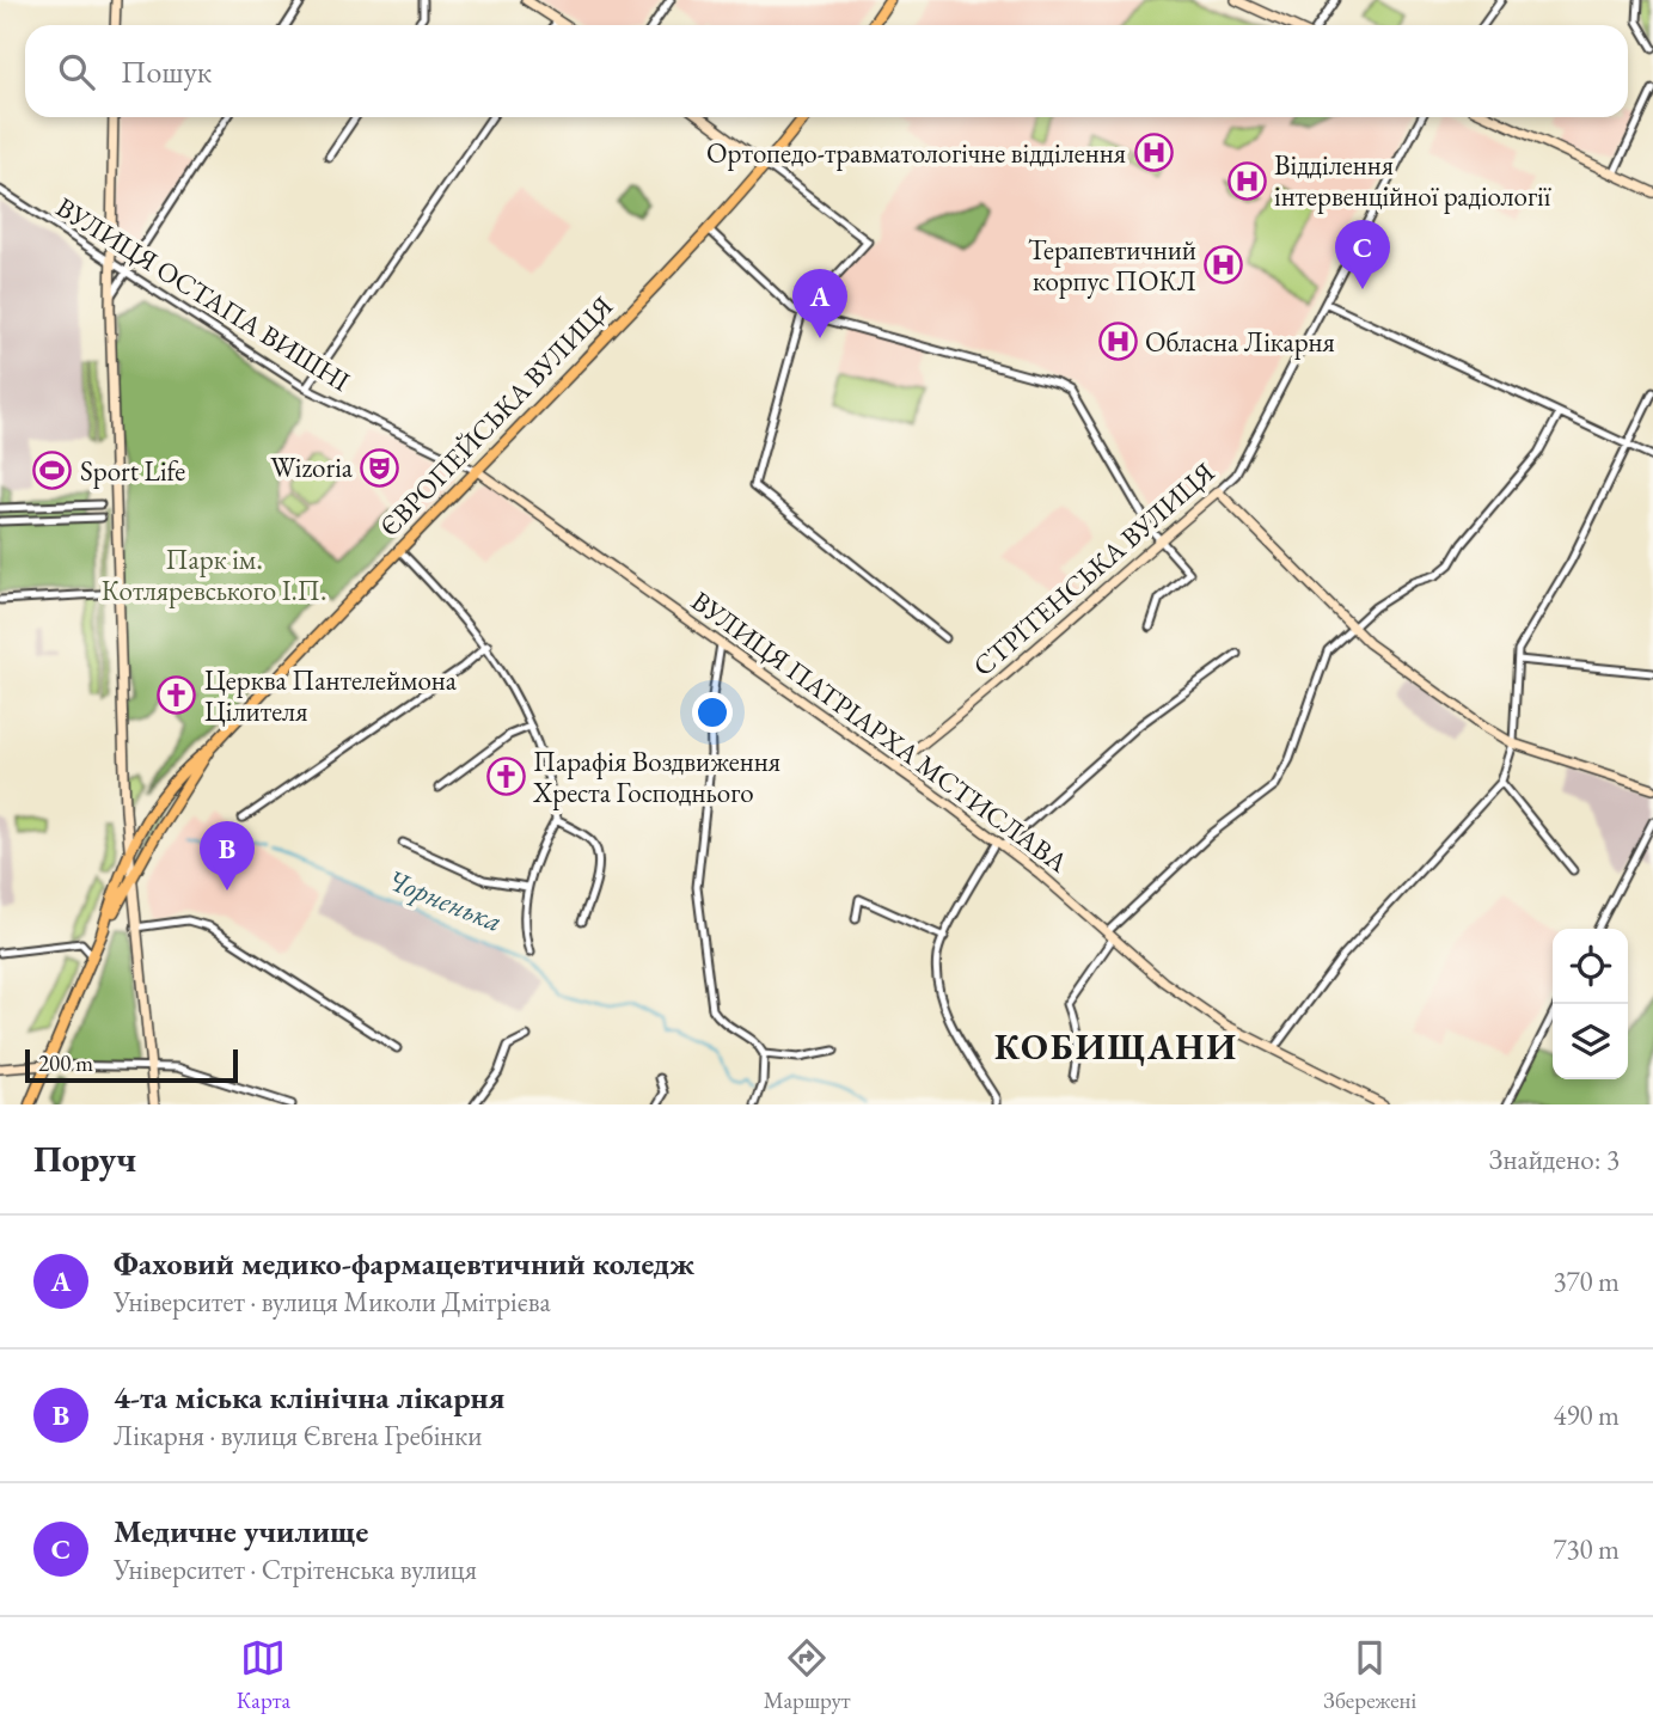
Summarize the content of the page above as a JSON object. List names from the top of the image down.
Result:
{
  "streets": {
    "main road": ["ЄВРОПЕЙСЬКА ВУЛИЦЯ", "СТРІТЕНСЬКА ВУЛИЦЯ", "ВУЛИЦЯ ПАТРІАРХА МСТИСЛАВА"],
    "street": ["ВУЛИЦЯ ОСТАПА ВИШНІ"]
  },
  "crossings": [
    ["ВУЛИЦЯ ОСТАПА ВИШНІ", "ЄВРОПЕЙСЬКА ВУЛИЦЯ"],
    ["ВУЛИЦЯ ОСТАПА ВИШНІ", "ВУЛИЦЯ ПАТРІАРХА МСТИСЛАВА"],
    ["ЄВРОПЕЙСЬКА ВУЛИЦЯ", "ВУЛИЦЯ ПАТРІАРХА МСТИСЛАВА"],
    ["СТРІТЕНСЬКА ВУЛИЦЯ", "ВУЛИЦЯ ПАТРІАРХА МСТИСЛАВА"]
  ],
  "districts": ["КОБИЩАНИ"],
  "water": ["Чорненька"],
  "parks": ["Парк ім. Котляревського І.П."],
  "places": {
    "hospital": [
      "Ортопедо-травматологічне відділення",
      "Відділення інтервенційної радіології",
      "Терапевтичний корпус ПОКЛ",
      "Обласна Лікарня"
    ],
    "theatre": ["Wizoria"],
    "sports": ["Sport Life"],
    "church": ["Церква Пантелеймона Цілителя", "Парафія Воздвиження Хреста Господнього"]
  },
  "scale_bar": "200 m",
  "page": {
    "search": "Пошук",
    "pins": ["C", "A", "B"],
    "scale": "200 m",
    "heading": ["Поруч", "Знайдено: 3"],
    "list": [
      {
        "mark": "A",
        "name": "Фаховий медико-фармацевтичний коледж",
        "note": "Університет · вулиця Миколи Дмітрієва",
        "value": "370 m"
      },
      {
        "mark": "B",
        "name": "4-та міська клінічна лікарня",
        "note": "Лікарня · вулиця Євгена Гребінки",
        "value": "490 m"
      },
      {
        "mark": "C",
        "name": "Медичне училище",
        "note": "Університет · Стрітенська вулиця",
        "value": "730 m"
      }
    ],
    "nav": ["Карта", "Маршрут", "Збережені"]
  }
}
